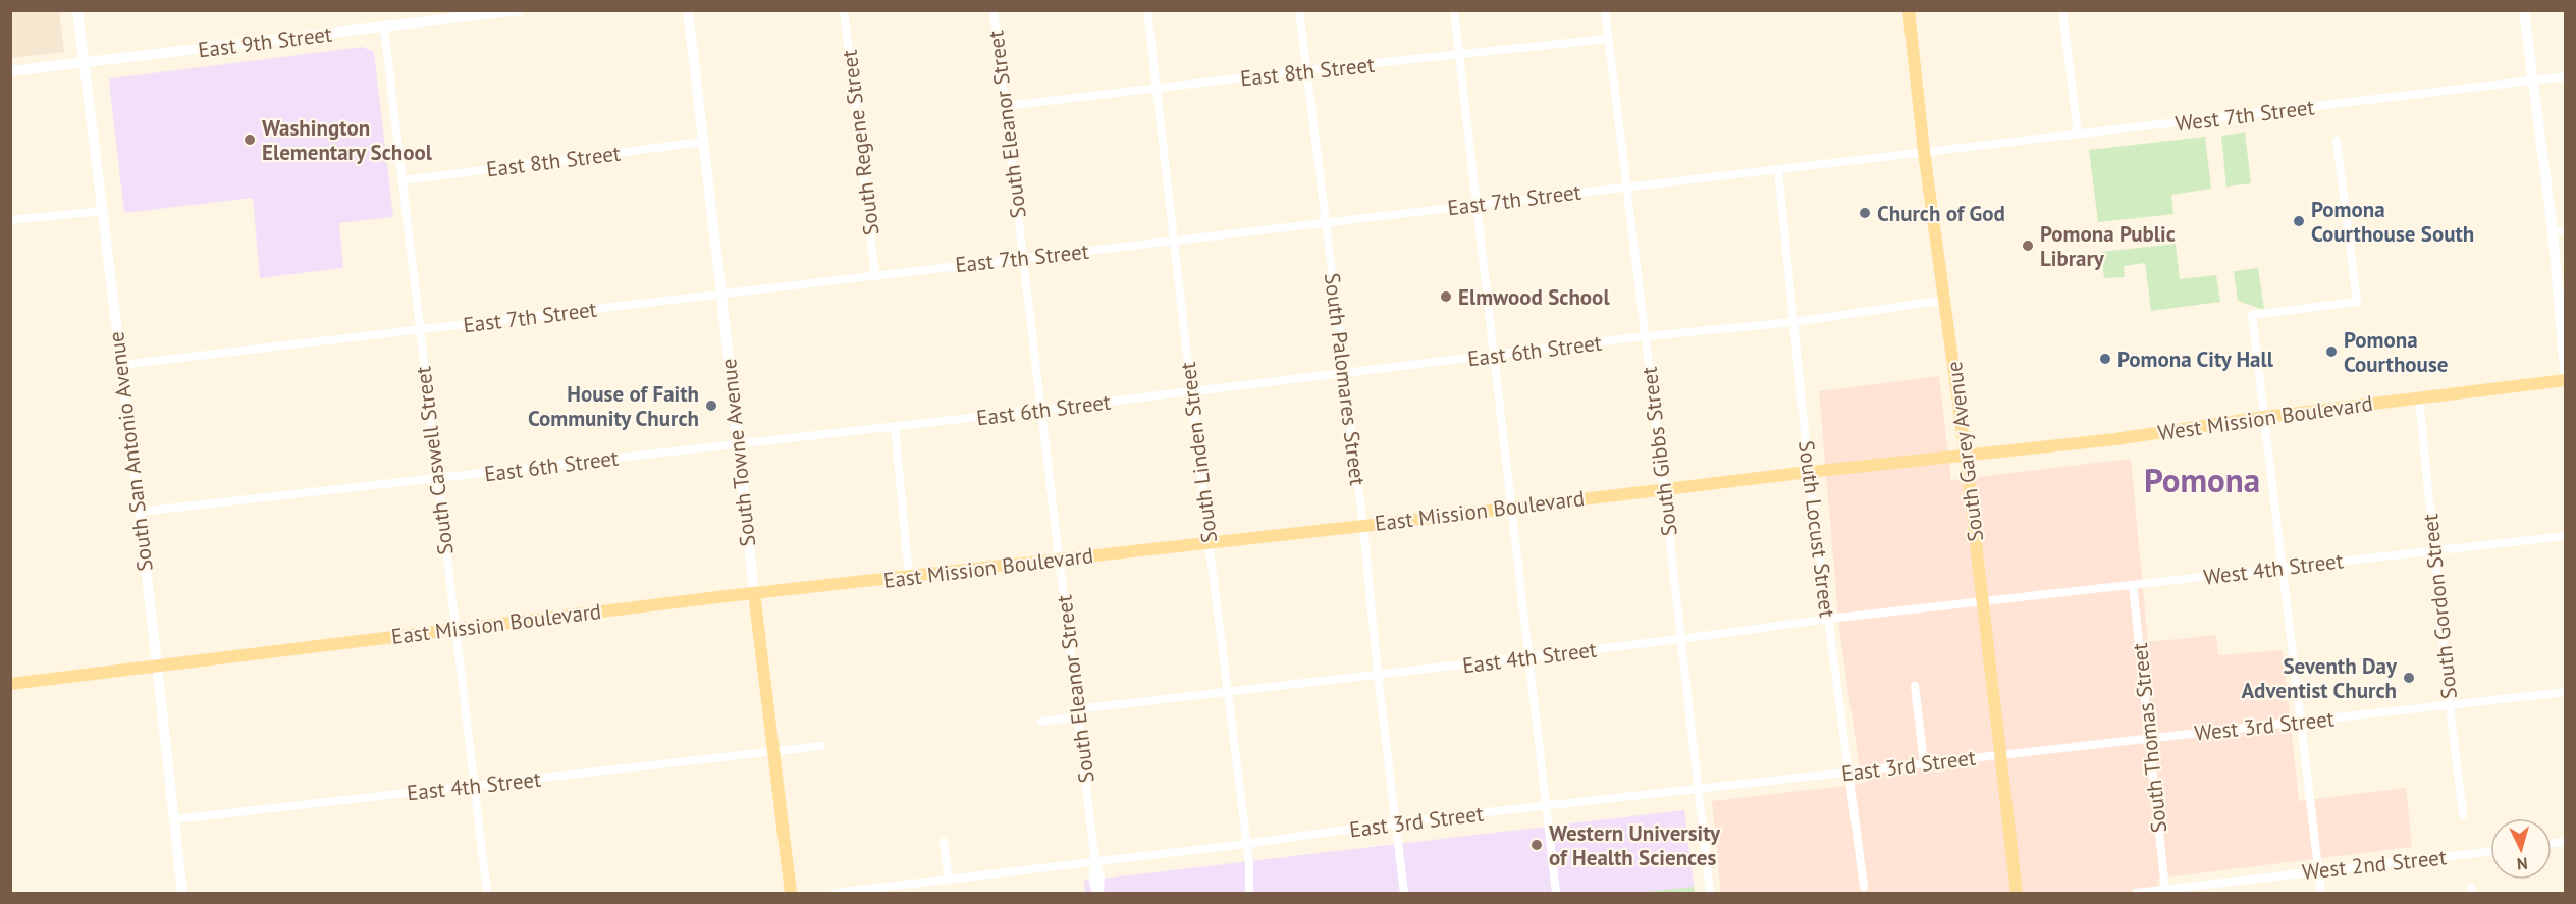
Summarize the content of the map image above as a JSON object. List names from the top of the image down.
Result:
{
  "streets": {
    "main road": [
      "West Mission Boulevard",
      "South Garey Avenue",
      "South Towne Avenue",
      "East Mission Boulevard"
    ],
    "street": [
      "East 9th Street",
      "East 8th Street",
      "West 7th Street",
      "South Eleanor Street",
      "South Regene Street",
      "East 7th Street",
      "East 6th Street",
      "South Palomares Street",
      "South San Antonio Avenue",
      "South Gibbs Street",
      "South Linden Street",
      "South Caswell Street",
      "South Locust Street",
      "West 4th Street",
      "South Gordon Street",
      "East 4th Street",
      "West 3rd Street",
      "South Thomas Street",
      "East 3rd Street",
      "West 2nd Street"
    ]
  },
  "crossings": [
    ["East 9th Street", "South San Antonio Avenue"],
    ["East 9th Street", "South Caswell Street"],
    ["East 8th Street", "South Eleanor Street"],
    ["East 8th Street", "South Palomares Street"],
    ["East 8th Street", "South Gibbs Street"],
    ["East 8th Street", "South Towne Avenue"],
    ["East 8th Street", "South Linden Street"],
    ["East 8th Street", "South Caswell Street"],
    ["West 7th Street", "East 7th Street"],
    ["West 7th Street", "South Garey Avenue"],
    ["South Eleanor Street", "East 7th Street"],
    ["South Eleanor Street", "East 6th Street"],
    ["South Eleanor Street", "East Mission Boulevard"],
    ["South Eleanor Street", "East 4th Street"],
    ["South Eleanor Street", "East 3rd Street"],
    ["South Regene Street", "East 7th Street"],
    ["East 7th Street", "South Palomares Street"],
    ["East 7th Street", "South San Antonio Avenue"],
    ["East 7th Street", "South Gibbs Street"],
    ["East 7th Street", "South Garey Avenue"],
    ["East 7th Street", "South Towne Avenue"],
    ["East 7th Street", "South Linden Street"],
    ["East 7th Street", "South Caswell Street"],
    ["East 7th Street", "South Locust Street"],
    ["East 6th Street", "South Palomares Street"],
    ["East 6th Street", "South San Antonio Avenue"],
    ["East 6th Street", "South Gibbs Street"],
    ["East 6th Street", "South Garey Avenue"],
    ["East 6th Street", "South Towne Avenue"],
    ["East 6th Street", "South Linden Street"],
    ["East 6th Street", "South Caswell Street"],
    ["East 6th Street", "South Locust Street"],
    ["South Palomares Street", "East Mission Boulevard"],
    ["South Palomares Street", "East 4th Street"],
    ["South Palomares Street", "East 3rd Street"],
    ["West Mission Boulevard", "South Garey Avenue"],
    ["West Mission Boulevard", "East Mission Boulevard"],
    ["West Mission Boulevard", "South Gordon Street"],
    ["South San Antonio Avenue", "East Mission Boulevard"],
    ["South San Antonio Avenue", "East 4th Street"],
    ["South Gibbs Street", "East Mission Boulevard"],
    ["South Gibbs Street", "East 4th Street"],
    ["South Gibbs Street", "East 3rd Street"],
    ["South Garey Avenue", "East Mission Boulevard"],
    ["South Garey Avenue", "West 4th Street"],
    ["South Garey Avenue", "East 4th Street"],
    ["South Garey Avenue", "West 3rd Street"],
    ["South Garey Avenue", "East 3rd Street"],
    ["South Towne Avenue", "East Mission Boulevard"],
    ["South Towne Avenue", "East 4th Street"],
    ["South Linden Street", "East Mission Boulevard"],
    ["South Linden Street", "East 4th Street"],
    ["South Linden Street", "East 3rd Street"],
    ["South Caswell Street", "East Mission Boulevard"],
    ["South Caswell Street", "East 4th Street"],
    ["East Mission Boulevard", "South Locust Street"],
    ["South Locust Street", "East 4th Street"],
    ["South Locust Street", "East 3rd Street"],
    ["West 4th Street", "South Gordon Street"],
    ["West 4th Street", "East 4th Street"],
    ["West 4th Street", "South Thomas Street"],
    ["South Gordon Street", "West 3rd Street"],
    ["West 3rd Street", "South Thomas Street"],
    ["West 3rd Street", "East 3rd Street"],
    ["South Thomas Street", "West 2nd Street"]
  ],
  "districts": ["Pomona"],
  "places": [
    "Washington Elementary School",
    "Church of God",
    "Pomona Courthouse South",
    "Pomona Public Library",
    "Elmwood School",
    "Pomona Courthouse",
    "Pomona City Hall",
    "House of Faith Community Church",
    "Seventh Day Adventist Church",
    "Western University of Health Sciences"
  ],
  "north": "bottom"
}
